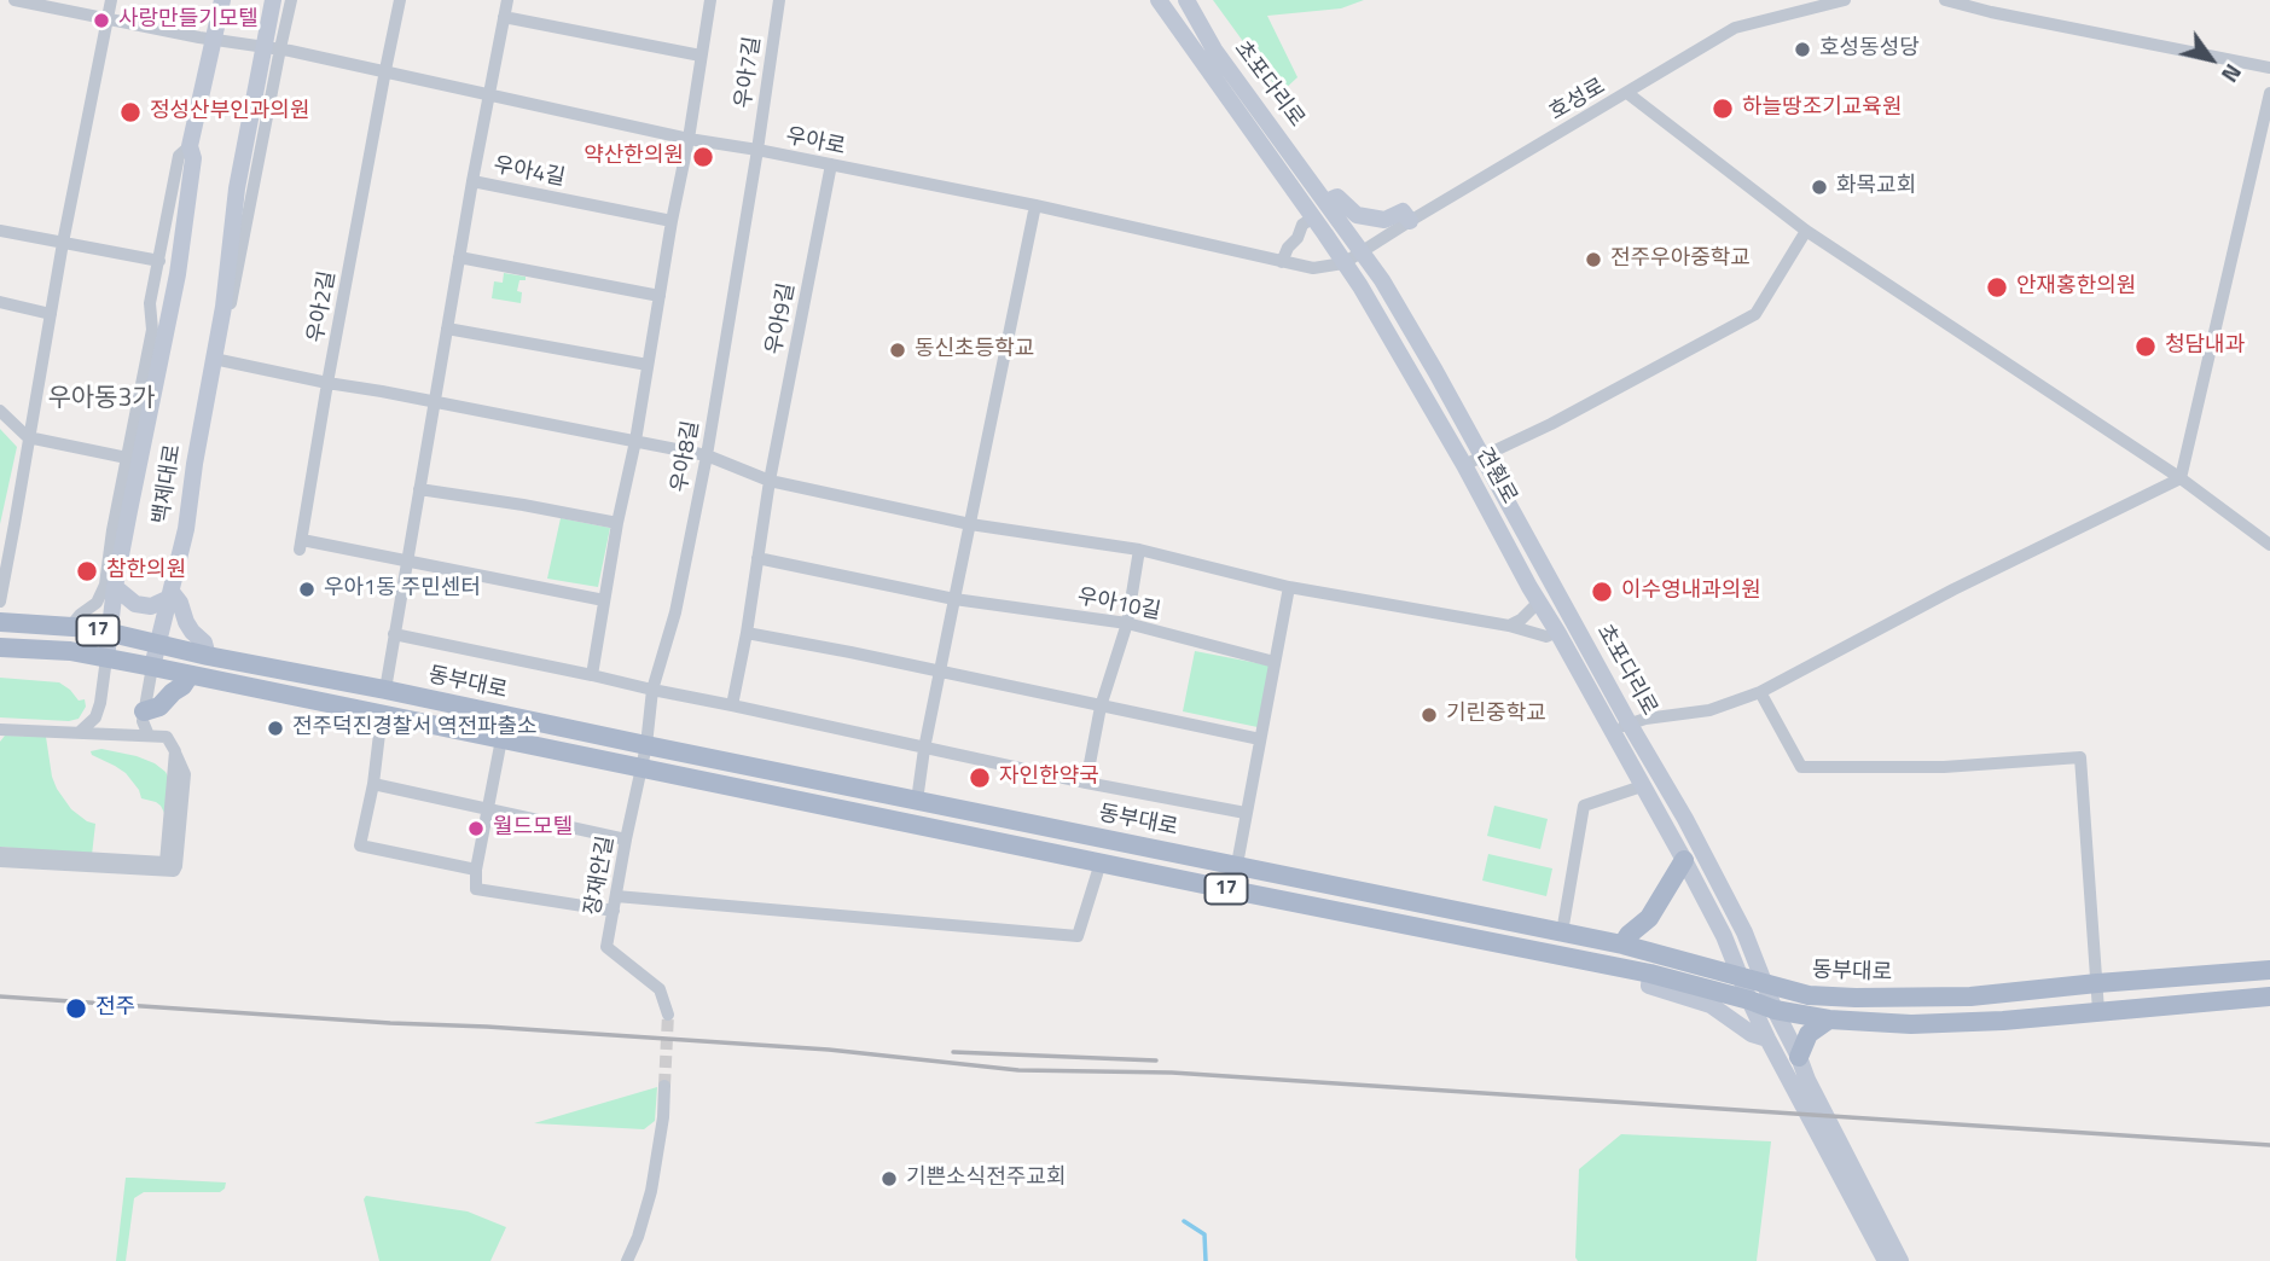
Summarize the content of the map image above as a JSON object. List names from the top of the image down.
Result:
{
  "streets": {
    "main road": ["17", "동부대로"],
    "street": [
      "우아7길",
      "초포다리로",
      "호성로",
      "우아로",
      "우아4길",
      "우아2길",
      "우아9길",
      "우아8길",
      "견훤로",
      "백제대로",
      "우아10길",
      "장재안길"
    ]
  },
  "crossings": [
    ["우아7길", "우아로"],
    ["우아7길", "우아8길"],
    ["초포다리로", "호성로"],
    ["초포다리로", "17"],
    ["초포다리로", "동부대로"],
    ["호성로", "우아로"],
    ["호성로", "견훤로"],
    ["우아로", "우아4길"],
    ["우아로", "우아2길"],
    ["우아로", "우아9길"],
    ["우아로", "우아8길"],
    ["우아로", "견훤로"],
    ["우아로", "백제대로"],
    ["우아4길", "우아2길"],
    ["우아4길", "동부대로"],
    ["우아9길", "우아10길"],
    ["우아8길", "17"],
    ["우아8길", "동부대로"],
    ["우아8길", "장재안길"],
    ["견훤로", "17"],
    ["견훤로", "동부대로"],
    ["백제대로", "17"],
    ["백제대로", "동부대로"],
    ["17", "장재안길"]
  ],
  "districts": ["우아동3가"],
  "places": [
    "사랑만들기모텔",
    "호성동성당",
    "하늘땅조기교육원",
    "정성산부인과의원",
    "약산한의원",
    "화목교회",
    "전주우아중학교",
    "안재홍한의원",
    "청담내과",
    "동신초등학교",
    "참한의원",
    "우아1동 주민센터",
    "이수영내과의원",
    "기린중학교",
    "전주덕진경찰서 역전파출소",
    "자인한약국",
    "월드모텔",
    "전주",
    "기쁜소식전주교회"
  ],
  "north": "bottom right"
}
